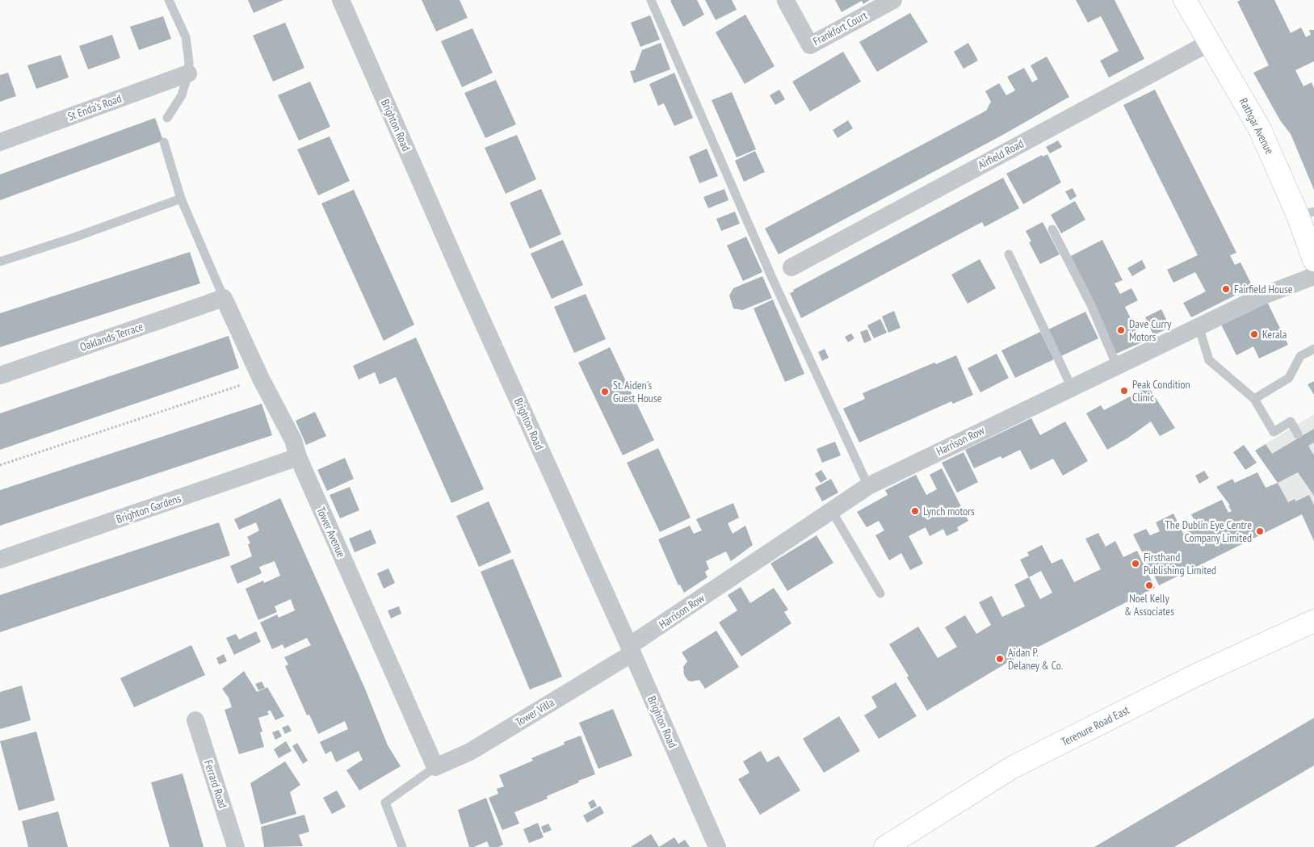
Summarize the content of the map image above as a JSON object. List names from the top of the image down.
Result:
{
  "streets": {
    "main road": ["Rathgar Avenue", "Terenure Road East"],
    "street": [
      "Frankfort Court",
      "St Enda's Road",
      "Brighton Road",
      "Airfield Road",
      "Oaklands Terrace",
      "Harrison Row",
      "Brighton Gardens",
      "Tower Avenue",
      "Tower Villa",
      "Ferrard Road"
    ]
  },
  "crossings": [
    ["Brighton Road", "Harrison Row"],
    ["Brighton Road", "Tower Villa"],
    ["Rathgar Avenue", "Airfield Road"],
    ["Oaklands Terrace", "Tower Avenue"],
    ["Harrison Row", "Tower Villa"],
    ["Brighton Gardens", "Tower Avenue"],
    ["Tower Avenue", "Tower Villa"]
  ],
  "places": [
    "Fairfield House",
    "Dave Curry Motors",
    "Kerala",
    "Peak Condition Clinic",
    "St. Aiden's Guest House",
    "Lynch motors",
    "The Dublin Eye Centre Company Limited",
    "Firsthand Publishing Limited",
    "Noel Kelly & Associates",
    "Aidan P. Delaney & Co."
  ]
}
